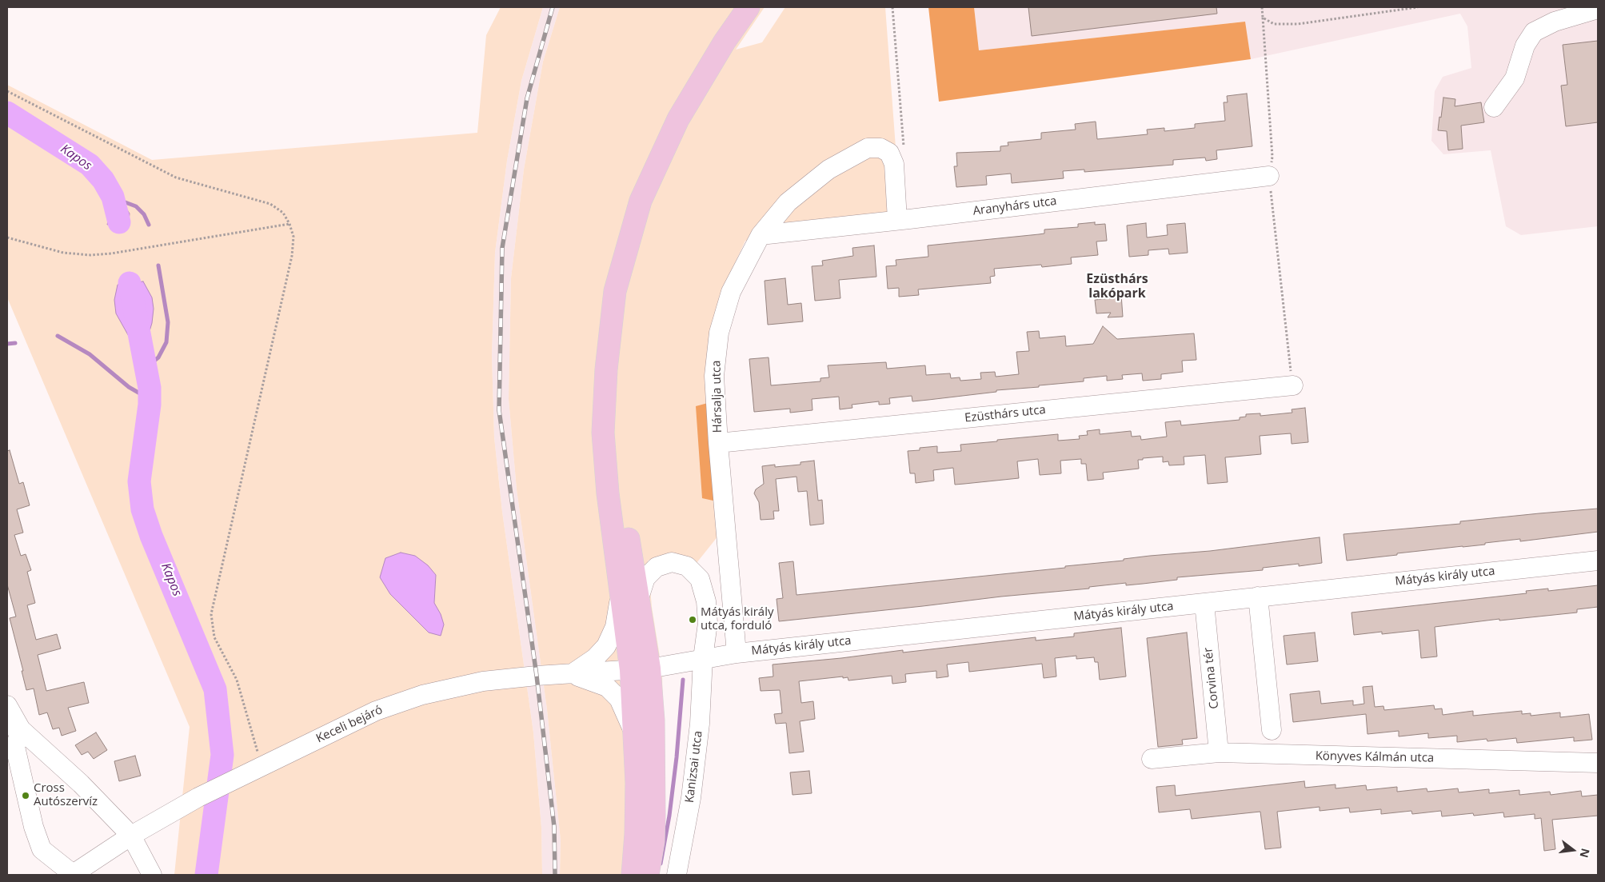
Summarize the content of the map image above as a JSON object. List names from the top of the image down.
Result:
{
  "streets": {
    "street": [
      "Aranyhárs utca",
      "Hársalja utca",
      "Ezüsthárs utca",
      "Mátyás király utca",
      "Corvina tér",
      "Keceli bejáró",
      "Könyves Kálmán utca",
      "Kanizsai utca"
    ]
  },
  "crossings": [
    ["Aranyhárs utca", "Hársalja utca"],
    ["Hársalja utca", "Ezüsthárs utca"],
    ["Hársalja utca", "Mátyás király utca"],
    ["Mátyás király utca", "Corvina tér"],
    ["Mátyás király utca", "Keceli bejáró"],
    ["Mátyás király utca", "Kanizsai utca"],
    ["Corvina tér", "Könyves Kálmán utca"],
    ["Keceli bejáró", "Kanizsai utca"]
  ],
  "districts": ["Ezüsthárs lakópark"],
  "water": ["Kapos"],
  "places": ["Mátyás király utca, forduló", "Cross Autószervíz"],
  "north": "right"
}
